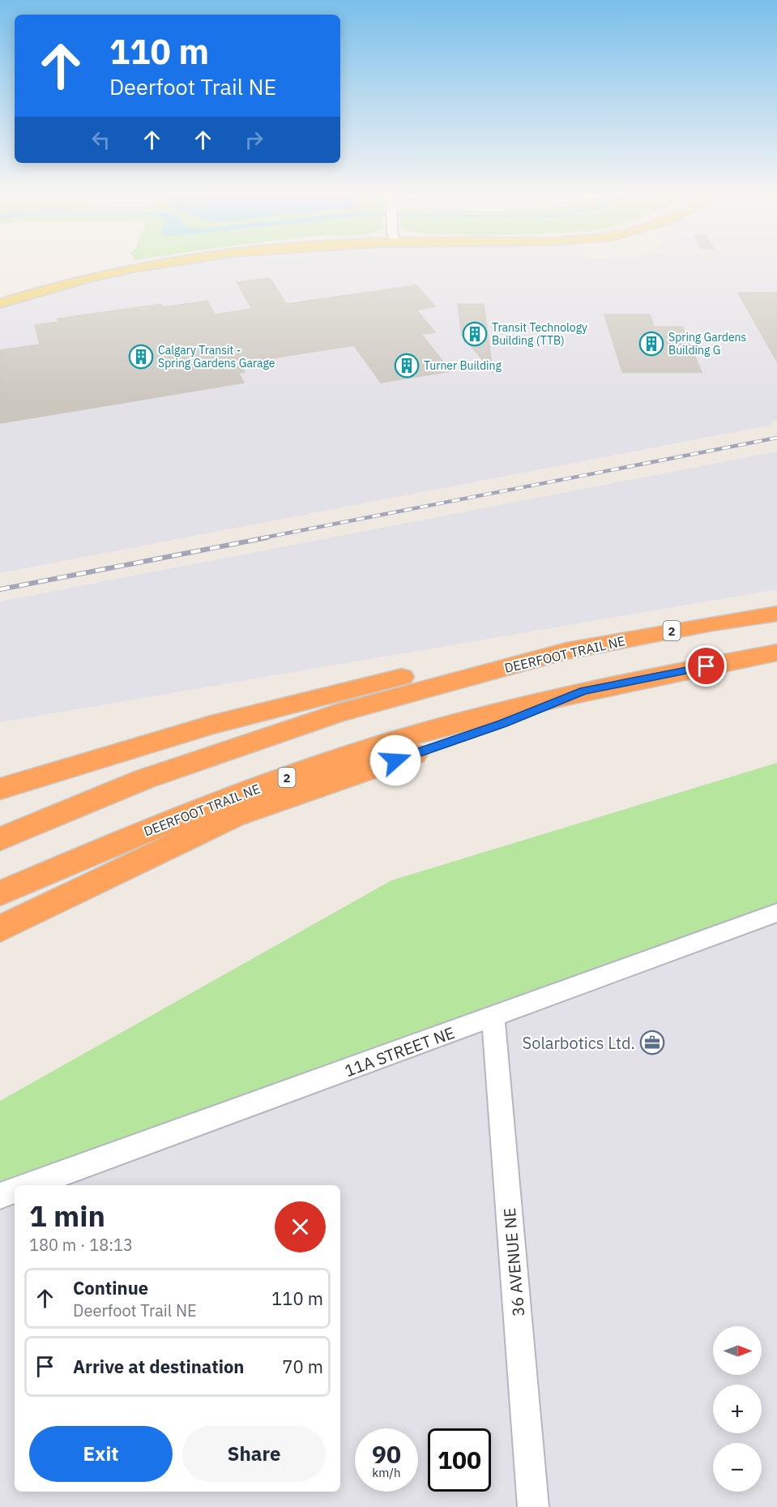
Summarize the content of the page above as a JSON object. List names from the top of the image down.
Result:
{
  "streets": {
    "highway": ["2", "DEERFOOT TRAIL NE"],
    "street": ["11A STREET NE", "36 AVENUE NE"]
  },
  "crossings": [
    ["11A STREET NE", "36 AVENUE NE"]
  ],
  "places": {
    "building": [
      "Transit Technology Building (TTB)",
      "Spring Gardens Building G",
      "Calgary Transit - Spring Gardens Garage",
      "Turner Building"
    ],
    "office": ["Solarbotics Ltd."]
  },
  "north": "right",
  "page": {
    "turn": ["110 m", "Deerfoot Trail NE"],
    "heading": ["1 min", "180 m · 18:13"],
    "list": [
      {
        "name": "Continue",
        "note": "Deerfoot Trail NE",
        "value": "110 m"
      },
      {
        "name": "Arrive at destination",
        "value": "70 m"
      }
    ],
    "map_buttons": ["+", "−"],
    "buttons": ["Exit", "Share"],
    "speed": "90 km/h",
    "limit": "100"
  }
}
